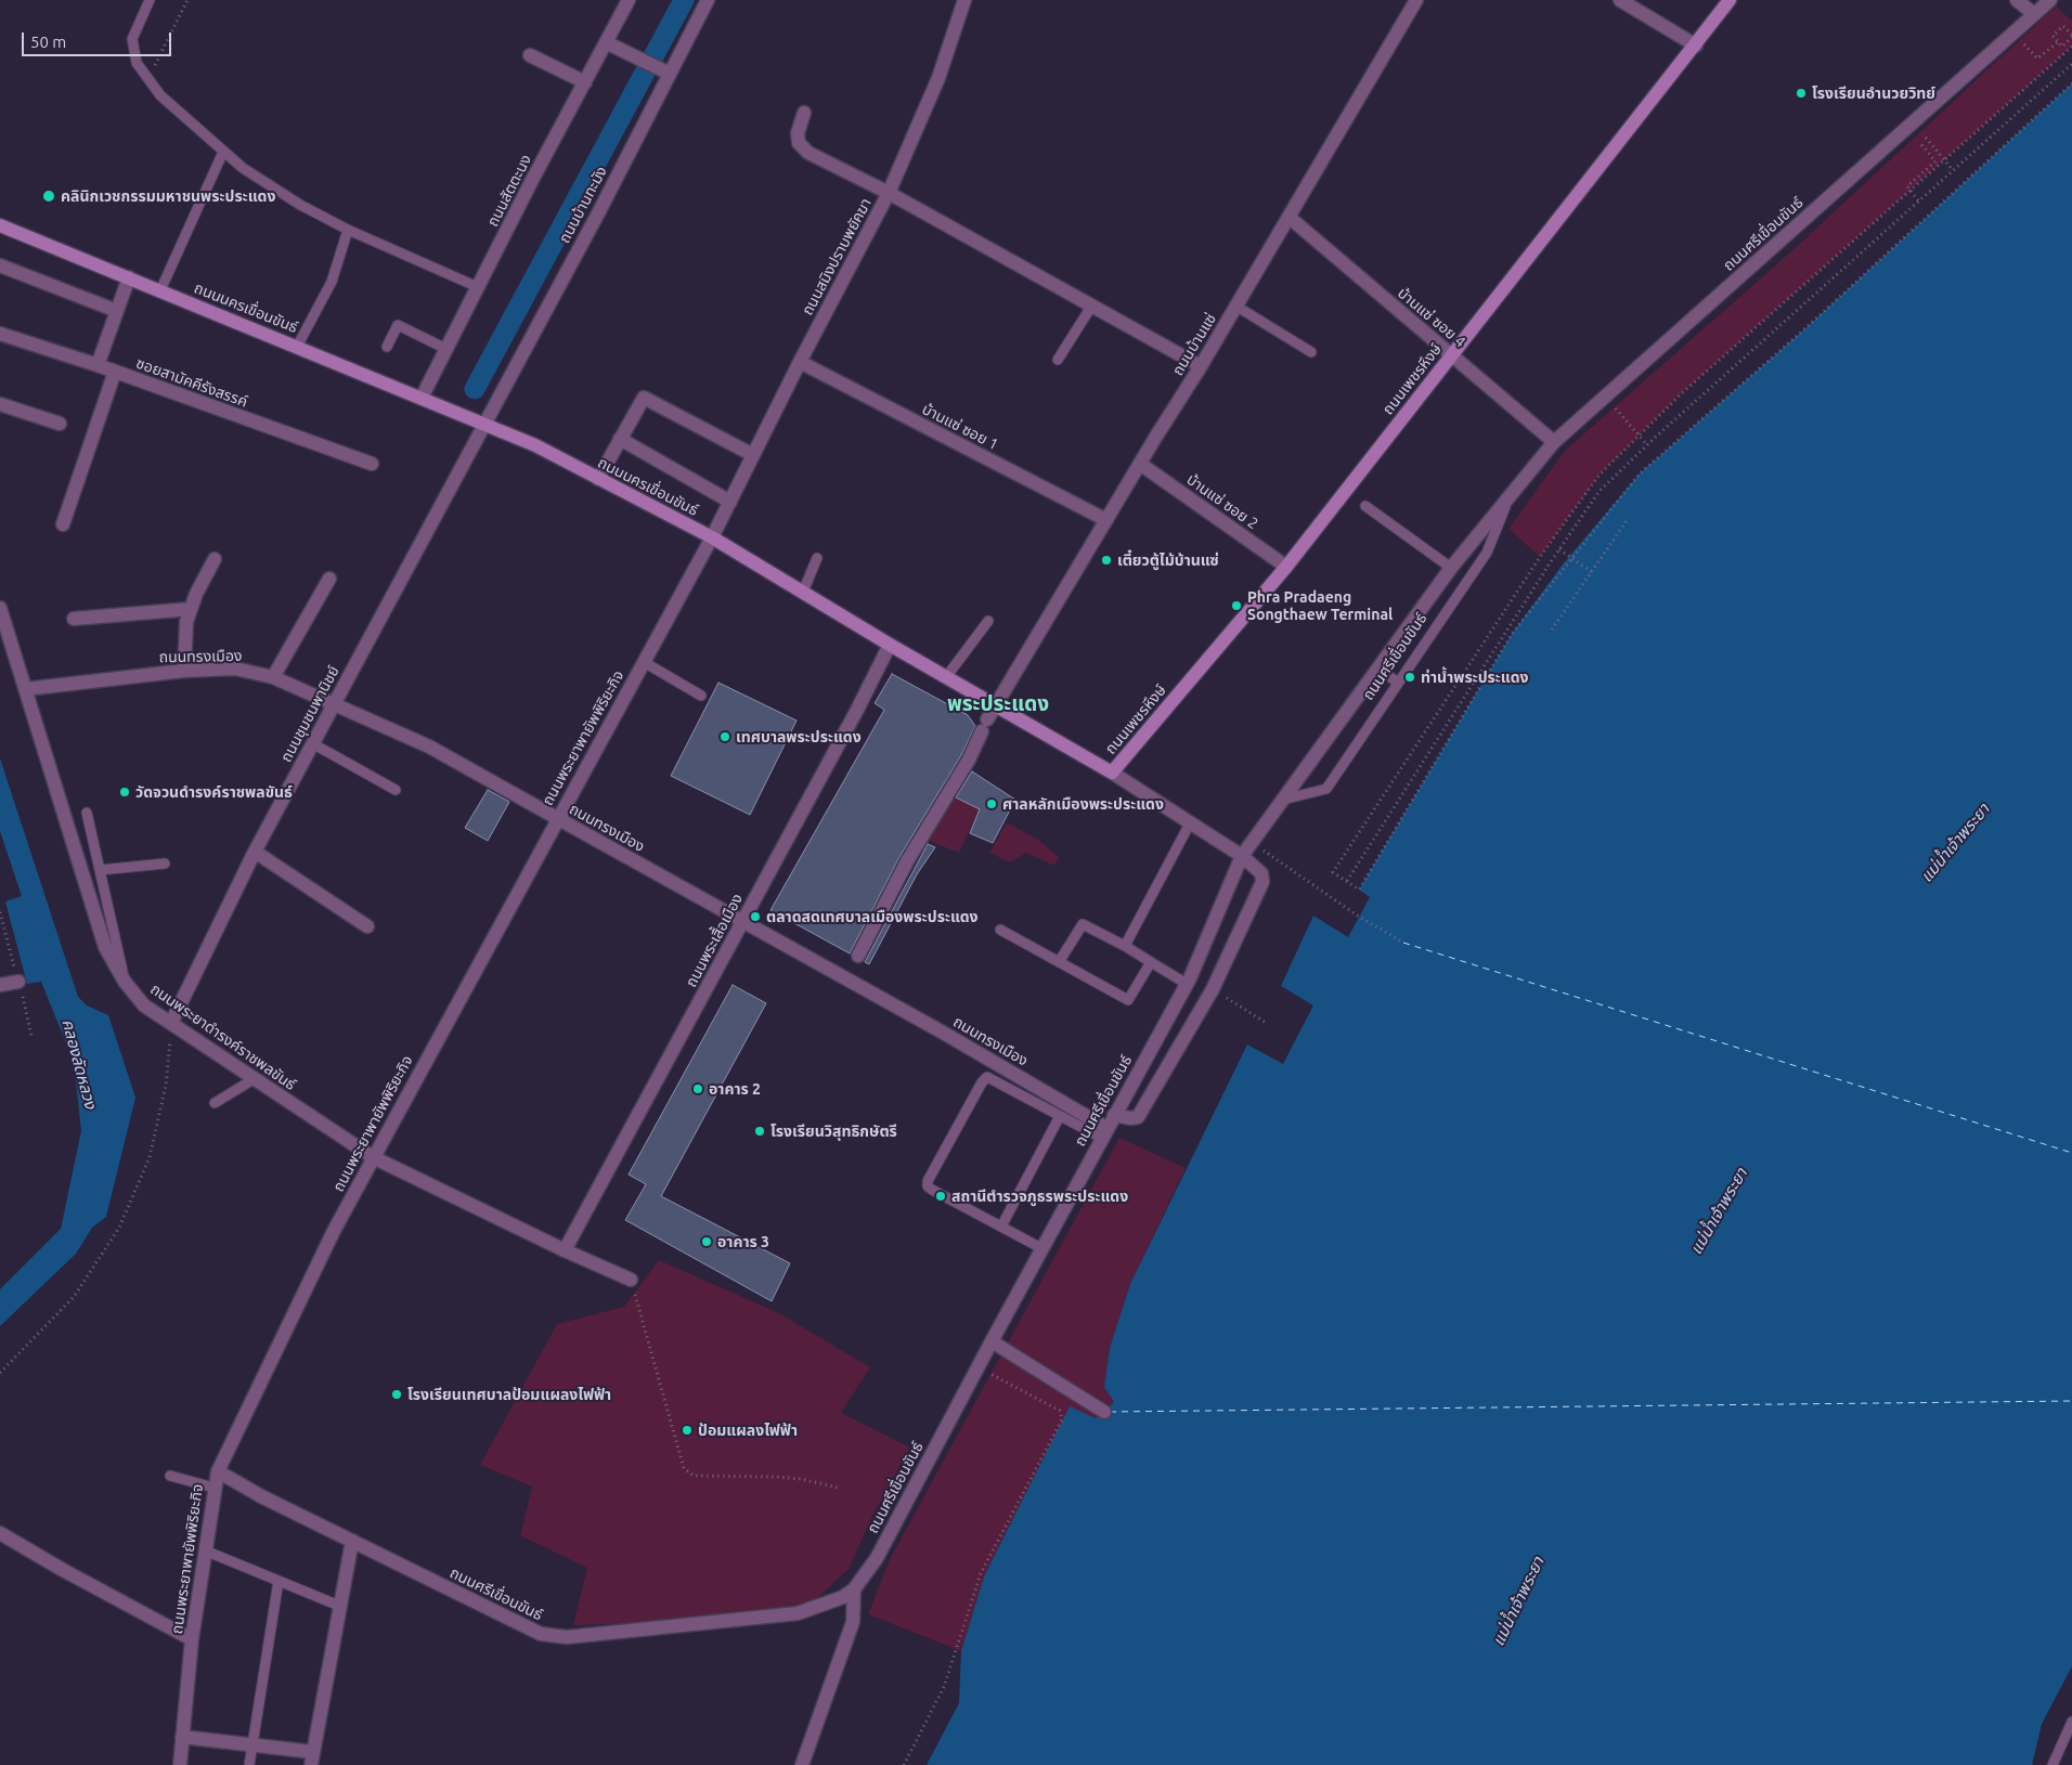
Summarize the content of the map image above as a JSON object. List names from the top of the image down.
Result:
{
  "streets": {
    "main road": ["ถนนนครเขื่อนขันธ์", "ถนนเพชรหึงษ์"],
    "street": [
      "ถนนสัตตะนง",
      "ถนนบ้านทะมัง",
      "ถนนศรีเขื่อนขันธ์",
      "ถนนสมิงปราบพยัคฆา",
      "บ้านแซ่ ซอย 4",
      "ถนนบ้านแซ่",
      "ซอยสามัคคีรังสรรค์",
      "บ้านแซ่ ซอย 1",
      "บ้านแซ่ ซอย 2",
      "ถนนทรงเมือง",
      "ถนนชุมชนพานิชย์",
      "ถนนพระยาพายัพพิริยะกิจ",
      "ถนนพระเสื้อเมือง",
      "ถนนพระยาดำรงค์ราชพลขันธ์"
    ]
  },
  "crossings": [
    ["ถนนสัตตะนง", "ถนนนครเขื่อนขันธ์"],
    ["ถนนบ้านทะมัง", "ถนนนครเขื่อนขันธ์"],
    ["ถนนบ้านทะมัง", "ถนนชุมชนพานิชย์"],
    ["ถนนศรีเขื่อนขันธ์", "ถนนนครเขื่อนขันธ์"],
    ["ถนนศรีเขื่อนขันธ์", "บ้านแซ่ ซอย 4"],
    ["ถนนศรีเขื่อนขันธ์", "ถนนทรงเมือง"],
    ["ถนนศรีเขื่อนขันธ์", "ถนนพระยาพายัพพิริยะกิจ"],
    ["ถนนสมิงปราบพยัคฆา", "ถนนนครเขื่อนขันธ์"],
    ["ถนนสมิงปราบพยัคฆา", "ถนนบ้านแซ่"],
    ["ถนนสมิงปราบพยัคฆา", "บ้านแซ่ ซอย 1"],
    ["ถนนสมิงปราบพยัคฆา", "ถนนพระยาพายัพพิริยะกิจ"],
    ["ถนนนครเขื่อนขันธ์", "ถนนบ้านแซ่"],
    ["ถนนนครเขื่อนขันธ์", "ถนนเพชรหึงษ์"],
    ["ถนนนครเขื่อนขันธ์", "ถนนชุมชนพานิชย์"],
    ["ถนนนครเขื่อนขันธ์", "ถนนพระยาพายัพพิริยะกิจ"],
    ["ถนนนครเขื่อนขันธ์", "ถนนพระเสื้อเมือง"],
    ["บ้านแซ่ ซอย 4", "ถนนบ้านแซ่"],
    ["บ้านแซ่ ซอย 4", "ถนนเพชรหึงษ์"],
    ["ถนนบ้านแซ่", "บ้านแซ่ ซอย 1"],
    ["ถนนบ้านแซ่", "บ้านแซ่ ซอย 2"],
    ["ถนนเพชรหึงษ์", "บ้านแซ่ ซอย 2"],
    ["ถนนทรงเมือง", "ถนนชุมชนพานิชย์"],
    ["ถนนทรงเมือง", "ถนนพระยาพายัพพิริยะกิจ"],
    ["ถนนทรงเมือง", "ถนนพระเสื้อเมือง"],
    ["ถนนทรงเมือง", "ถนนพระยาดำรงค์ราชพลขันธ์"],
    ["ถนนชุมชนพานิชย์", "ถนนพระยาดำรงค์ราชพลขันธ์"],
    ["ถนนพระยาพายัพพิริยะกิจ", "ถนนพระยาดำรงค์ราชพลขันธ์"],
    ["ถนนพระเสื้อเมือง", "ถนนพระยาดำรงค์ราชพลขันธ์"]
  ],
  "districts": ["พระประแดง"],
  "water": ["แม่น้ำเจ้าพระยา", "คลองลัดหลวง"],
  "places": [
    "โรงเรียนอำนวยวิทย์",
    "คลินิกเวชกรรมมหาชนพระประแดง",
    "เตี๋ยวตู้ไม้บ้านแซ่",
    "Phra Pradaeng Songthaew Terminal",
    "ท่าน้ำพระประแดง",
    "เทศบาลพระประแดง",
    "วัดจวนดำรงค์ราชพลขันธ์",
    "ศาลหลักเมืองพระประแดง",
    "ตลาดสดเทศบาลเมืองพระประแดง",
    "อาคาร 2",
    "โรงเรียนวิสุทธิกษัตรี",
    "สถานีตำรวจภูธรพระประแดง",
    "อาคาร 3",
    "โรงเรียนเทศบาลป้อมแผลงไฟฟ้า",
    "ป้อมแผลงไฟฟ้า"
  ],
  "scale_bar": "50 m"
}
